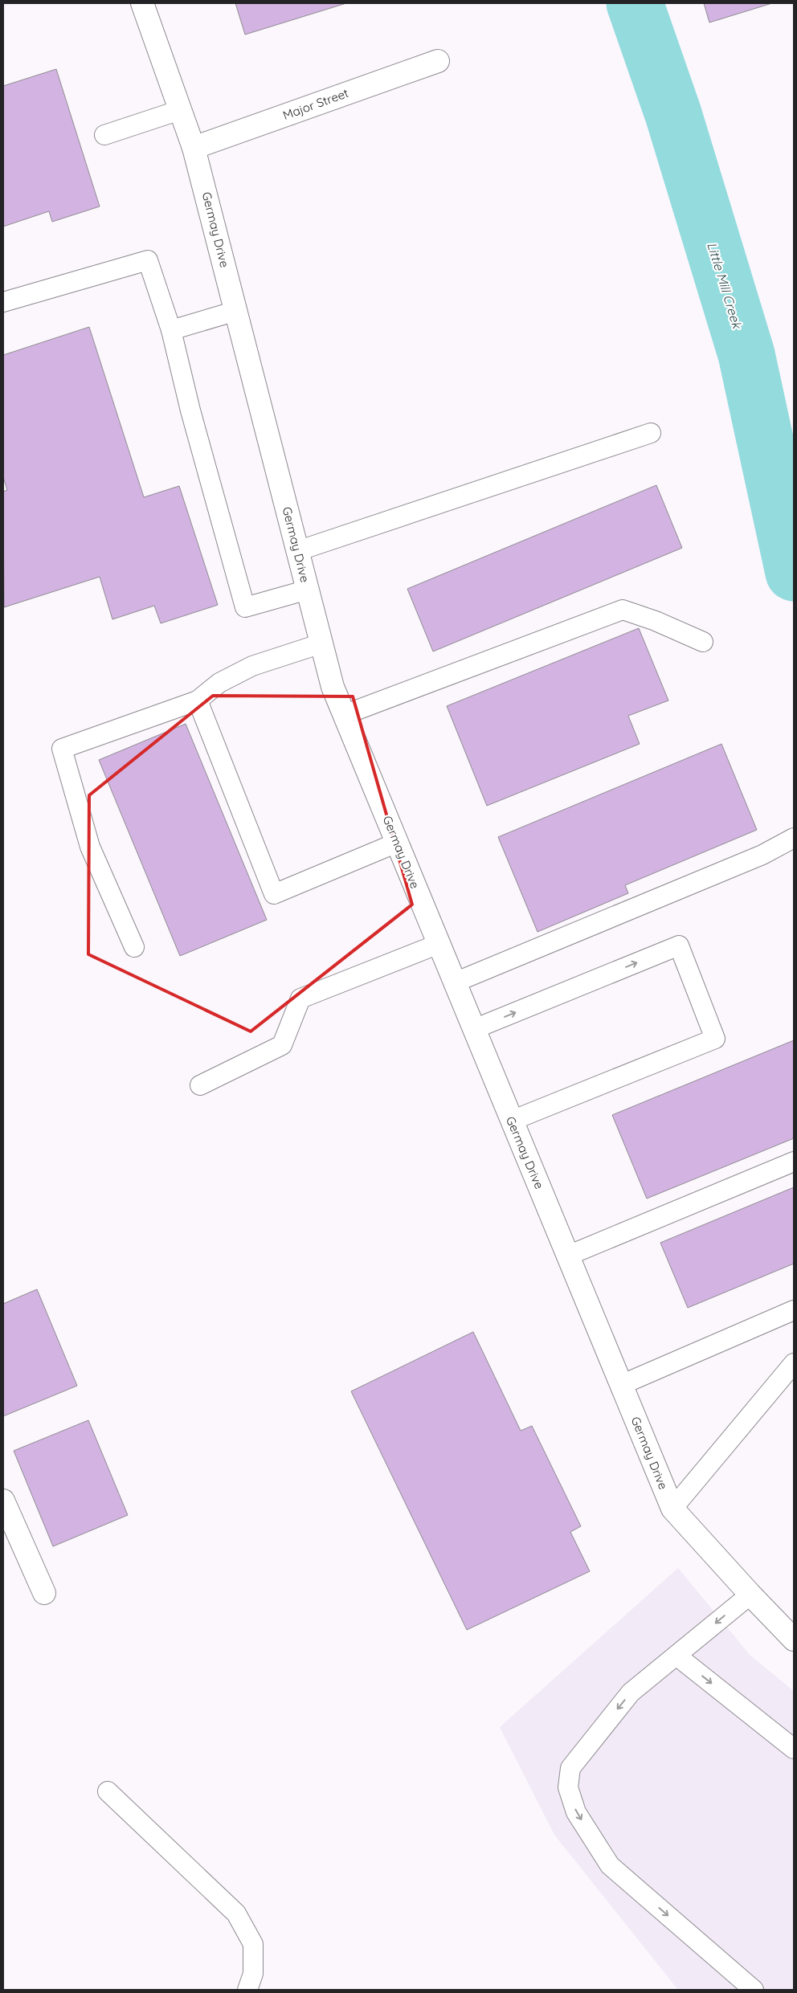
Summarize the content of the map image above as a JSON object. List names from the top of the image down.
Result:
{
  "streets": {
    "street": ["Major Street", "Germay Drive"]
  },
  "crossings": [
    ["Major Street", "Germay Drive"]
  ],
  "water": ["Little Mill Creek"]
}
